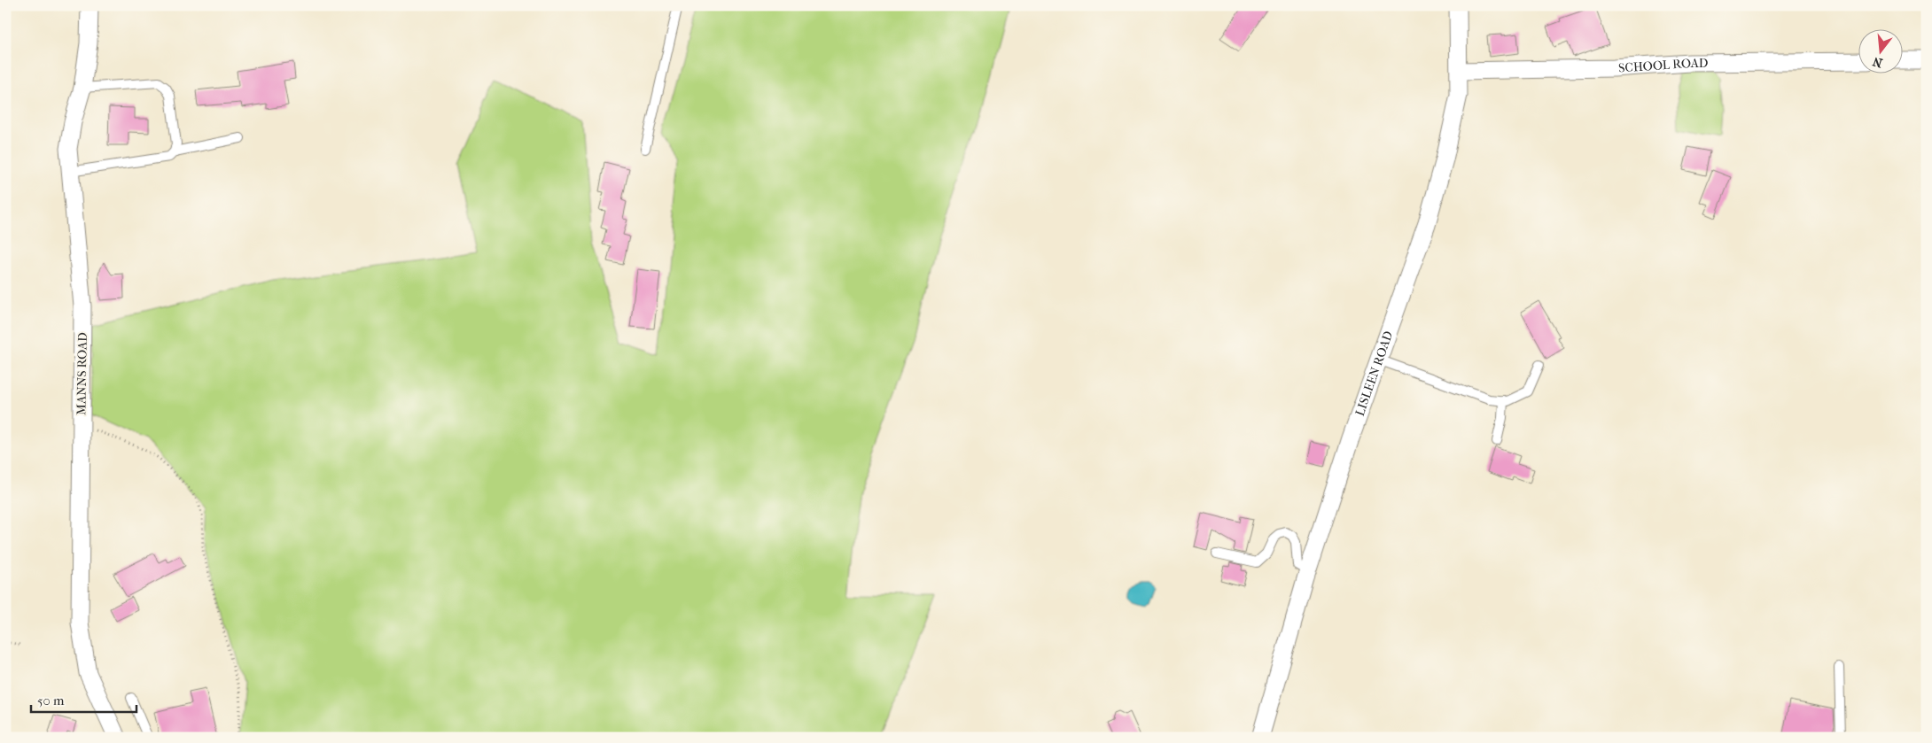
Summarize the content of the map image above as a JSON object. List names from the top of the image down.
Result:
{
  "streets": {
    "street": ["SCHOOL ROAD", "MANNS ROAD", "LISLEEN ROAD"]
  },
  "crossings": [
    ["SCHOOL ROAD", "LISLEEN ROAD"]
  ],
  "scale_bar": "50 m",
  "north": "bottom"
}
